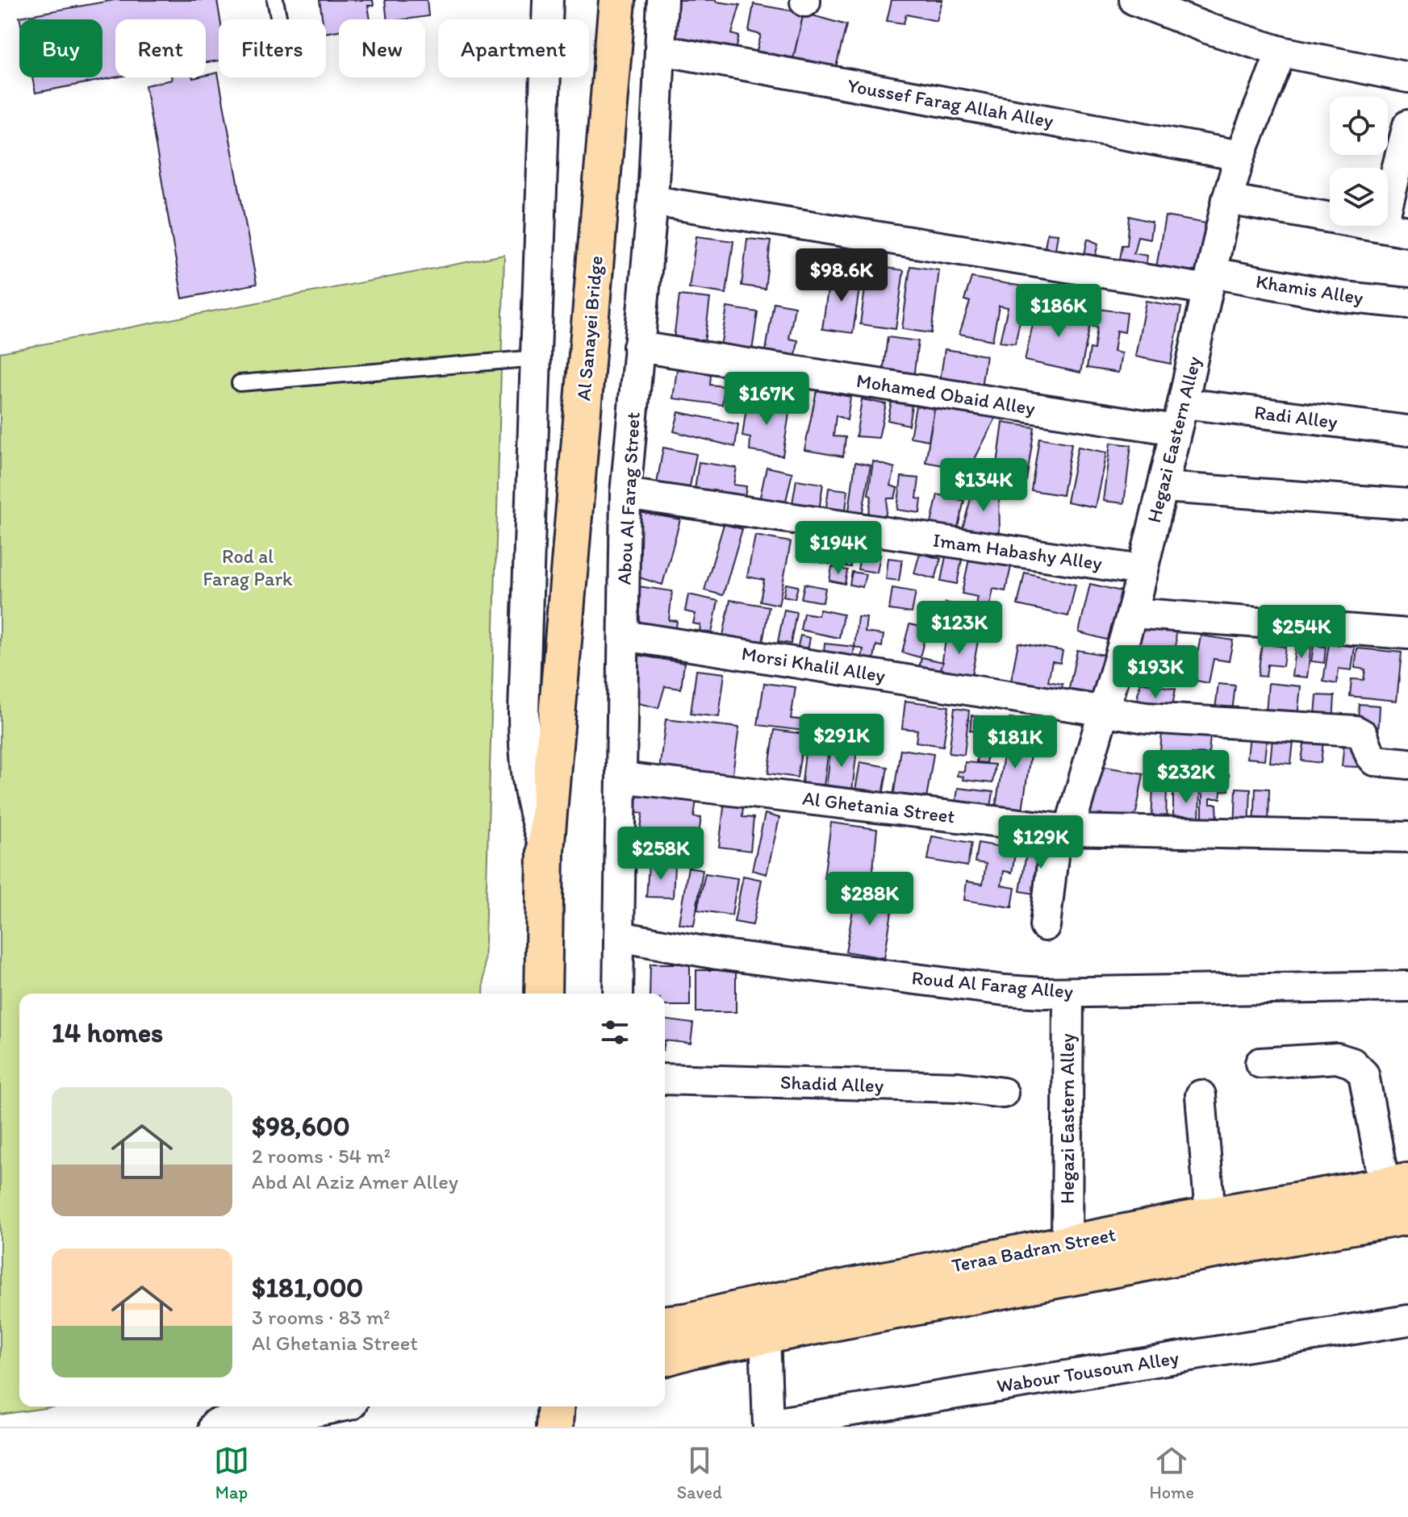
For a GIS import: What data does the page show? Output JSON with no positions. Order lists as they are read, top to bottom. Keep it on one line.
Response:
{"streets":{"main road":["Al Sanayei Bridge","Teraa Badran Street"],"street":["Youssef Farag Allah Alley","Khamis Alley","Mohamed Obaid Alley","Radi Alley","Hegazi Eastern Alley","Abou Al Farag Street","Imam Habashy Alley","Morsi Khalil Alley","Al Ghetania Street","Roud Al Farag Alley","Shadid Alley","Wabour Tousoun Alley"]},"crossings":[["Youssef Farag Allah Alley","Hegazi Eastern Alley"],["Youssef Farag Allah Alley","Abou Al Farag Street"],["Khamis Alley","Hegazi Eastern Alley"],["Khamis Alley","Abou Al Farag Street"],["Mohamed Obaid Alley","Radi Alley"],["Mohamed Obaid Alley","Hegazi Eastern Alley"],["Mohamed Obaid Alley","Abou Al Farag Street"],["Radi Alley","Hegazi Eastern Alley"],["Hegazi Eastern Alley","Imam Habashy Alley"],["Hegazi Eastern Alley","Morsi Khalil Alley"],["Hegazi Eastern Alley","Al Ghetania Street"],["Hegazi Eastern Alley","Roud Al Farag Alley"],["Hegazi Eastern Alley","Teraa Badran Street"],["Abou Al Farag Street","Imam Habashy Alley"],["Abou Al Farag Street","Morsi Khalil Alley"],["Abou Al Farag Street","Al Ghetania Street"],["Abou Al Farag Street","Roud Al Farag Alley"]],"parks":["Rod al Farag Park"],"page":{"chip":["Buy","Rent","Filters","New","Apartment"],"price":["$98.6K","$186K","$167K","$134K","$194K","$123K","$254K","$193K","$291K","$181K","$232K","$129K","$258K","$288K"],"heading":"14 homes","list":[{"name":"$98,600","note":"2 rooms · 54 m² · Abd Al Aziz Amer Alley"},{"name":"$181,000","note":"3 rooms · 83 m² · Al Ghetania Street"}],"tabs":["Map","Saved","Home"]}}
